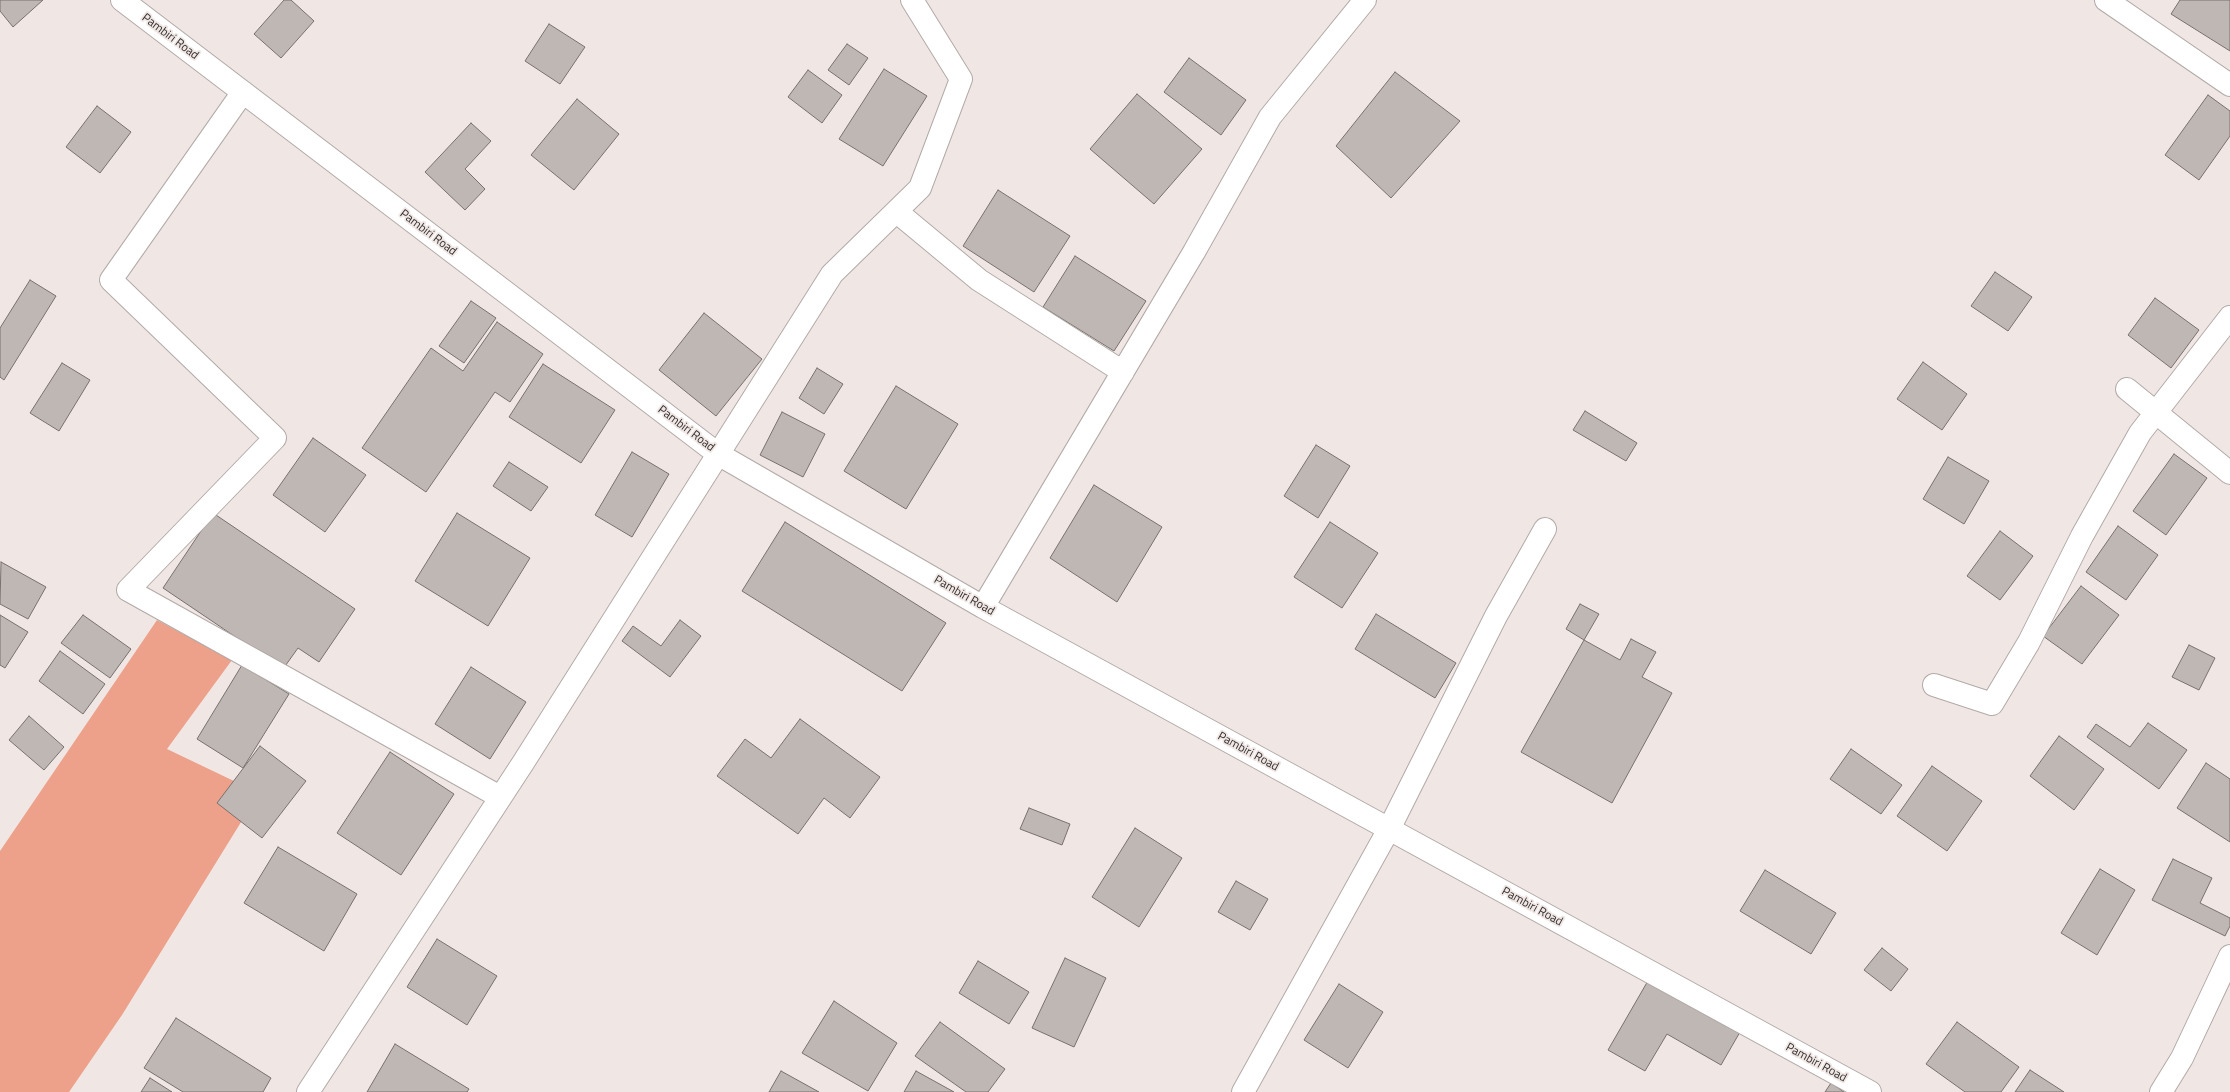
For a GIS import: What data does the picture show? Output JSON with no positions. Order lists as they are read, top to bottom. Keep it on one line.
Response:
{"streets":{"street":["Pambiri Road"]}}
